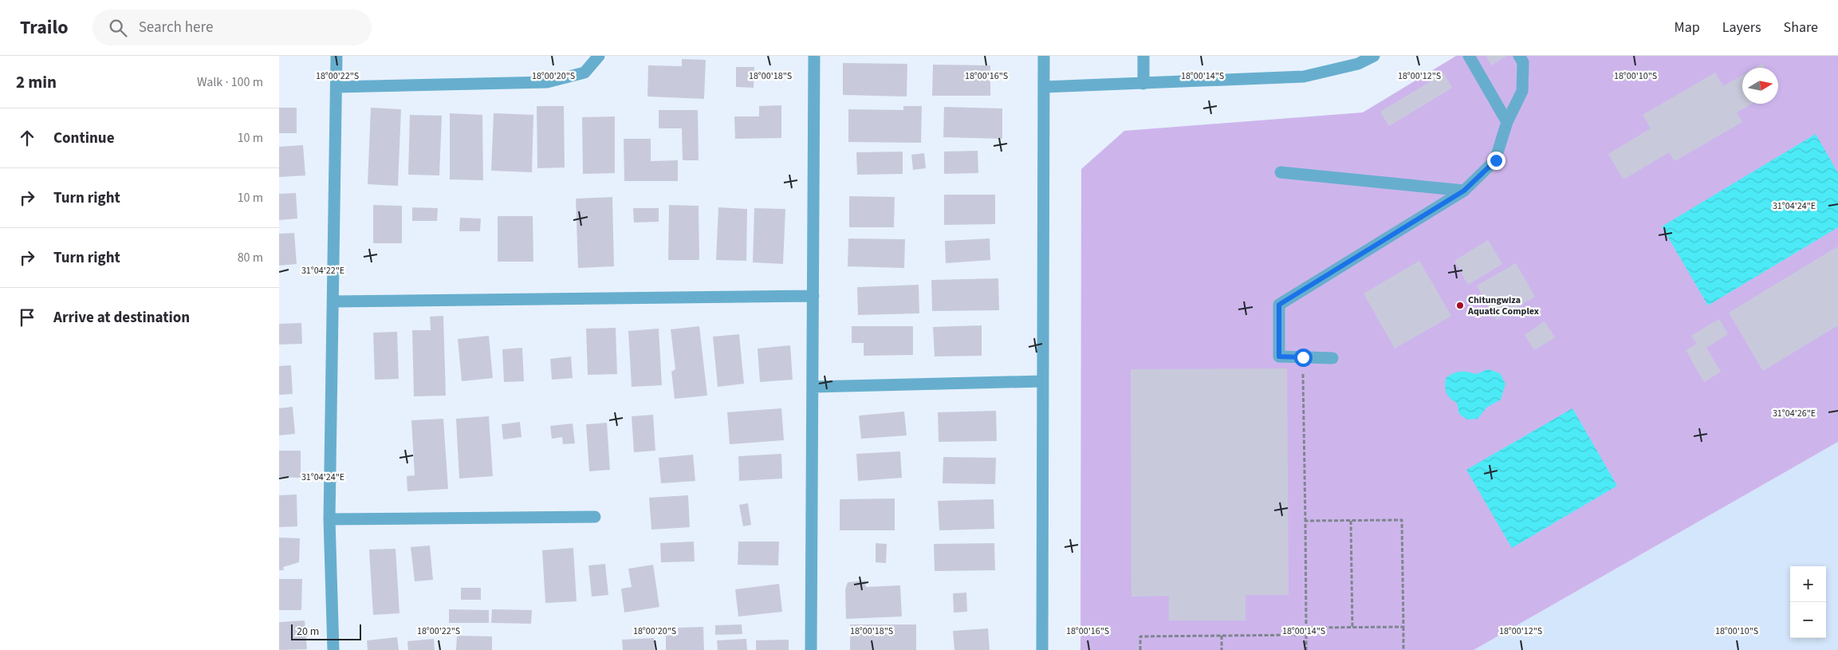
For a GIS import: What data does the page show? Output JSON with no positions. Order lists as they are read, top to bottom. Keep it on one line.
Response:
{"places":["Chitungwiza Aquatic Complex"],"scale_bar":"20 m","north":"right","page":{"header":"Trailo","search":"Search here","nav":["Map","Layers","Share"],"heading":["2 min","Walk · 100 m"],"list":[["Continue","10 m"],["Turn right","10 m"],["Turn right","80 m"],"Arrive at destination"],"map_buttons":["+","−"],"scale":"20 m"},"coordinates":["18°00'22\"S","18°00'20\"S","18°00'18\"S","18°00'16\"S","18°00'14\"S","18°00'12\"S","18°00'10\"S","31°04'24\"E","31°04'22\"E","31°04'26\"E"]}
